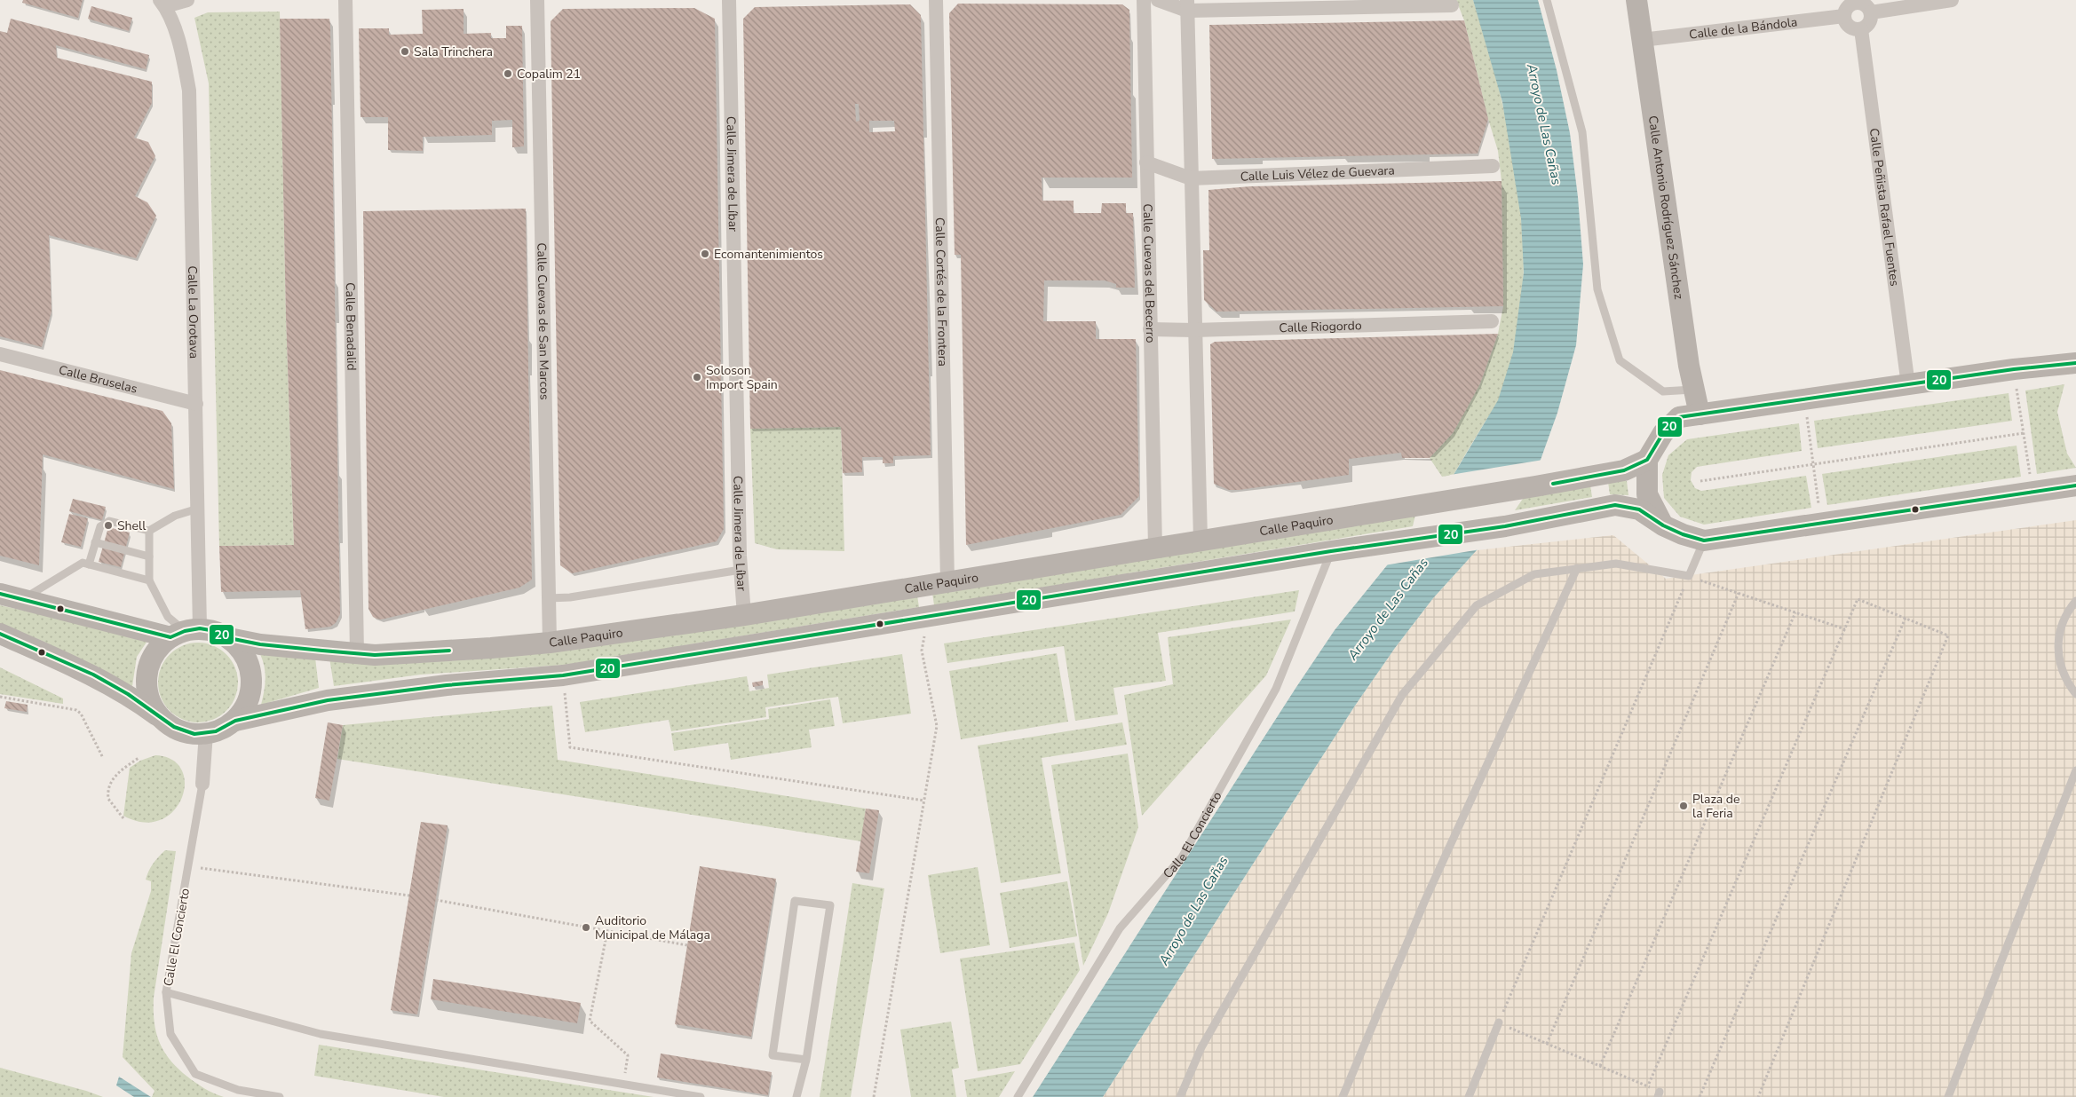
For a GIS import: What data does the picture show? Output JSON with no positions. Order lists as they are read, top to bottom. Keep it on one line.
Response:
{"streets":{"main road":["Calle Antonio Rodríguez Sánchez","Calle Paquiro"],"street":["Calle de la Bándola","Calle Luis Vélez de Guevara","Calle Jimera de Líbar","Calle Peñista Rafael Fuentes","Calle Cuevas del Becerro","Calle Cortés de la Frontera","Calle La Orotava","Calle Cuevas de San Marcos","Calle Benadalid","Calle Riogordo","Calle Bruselas","Calle El Concierto"]},"crossings":[["Calle de la Bándola","Calle Peñista Rafael Fuentes"],["Calle de la Bándola","Calle Antonio Rodríguez Sánchez"],["Calle Luis Vélez de Guevara","Calle Cuevas del Becerro"],["Calle Jimera de Líbar","Calle Paquiro"],["Calle Cuevas del Becerro","Calle Riogordo"],["Calle Cuevas del Becerro","Calle Paquiro"],["Calle Cortés de la Frontera","Calle Paquiro"],["Calle La Orotava","Calle Bruselas"],["Calle La Orotava","Calle Paquiro"],["Calle La Orotava","Calle El Concierto"],["Calle Cuevas de San Marcos","Calle Paquiro"],["Calle Benadalid","Calle Paquiro"],["Calle Paquiro","Calle El Concierto"]],"water":["Arroyo de Las Cañas"],"places":["Sala Trinchera","Copalim 21","Ecomantenimientos","Soloson Import Spain","Shell","Plaza de la Feria","Auditorio Municipal de Málaga"],"lines":["transit line 20"]}
